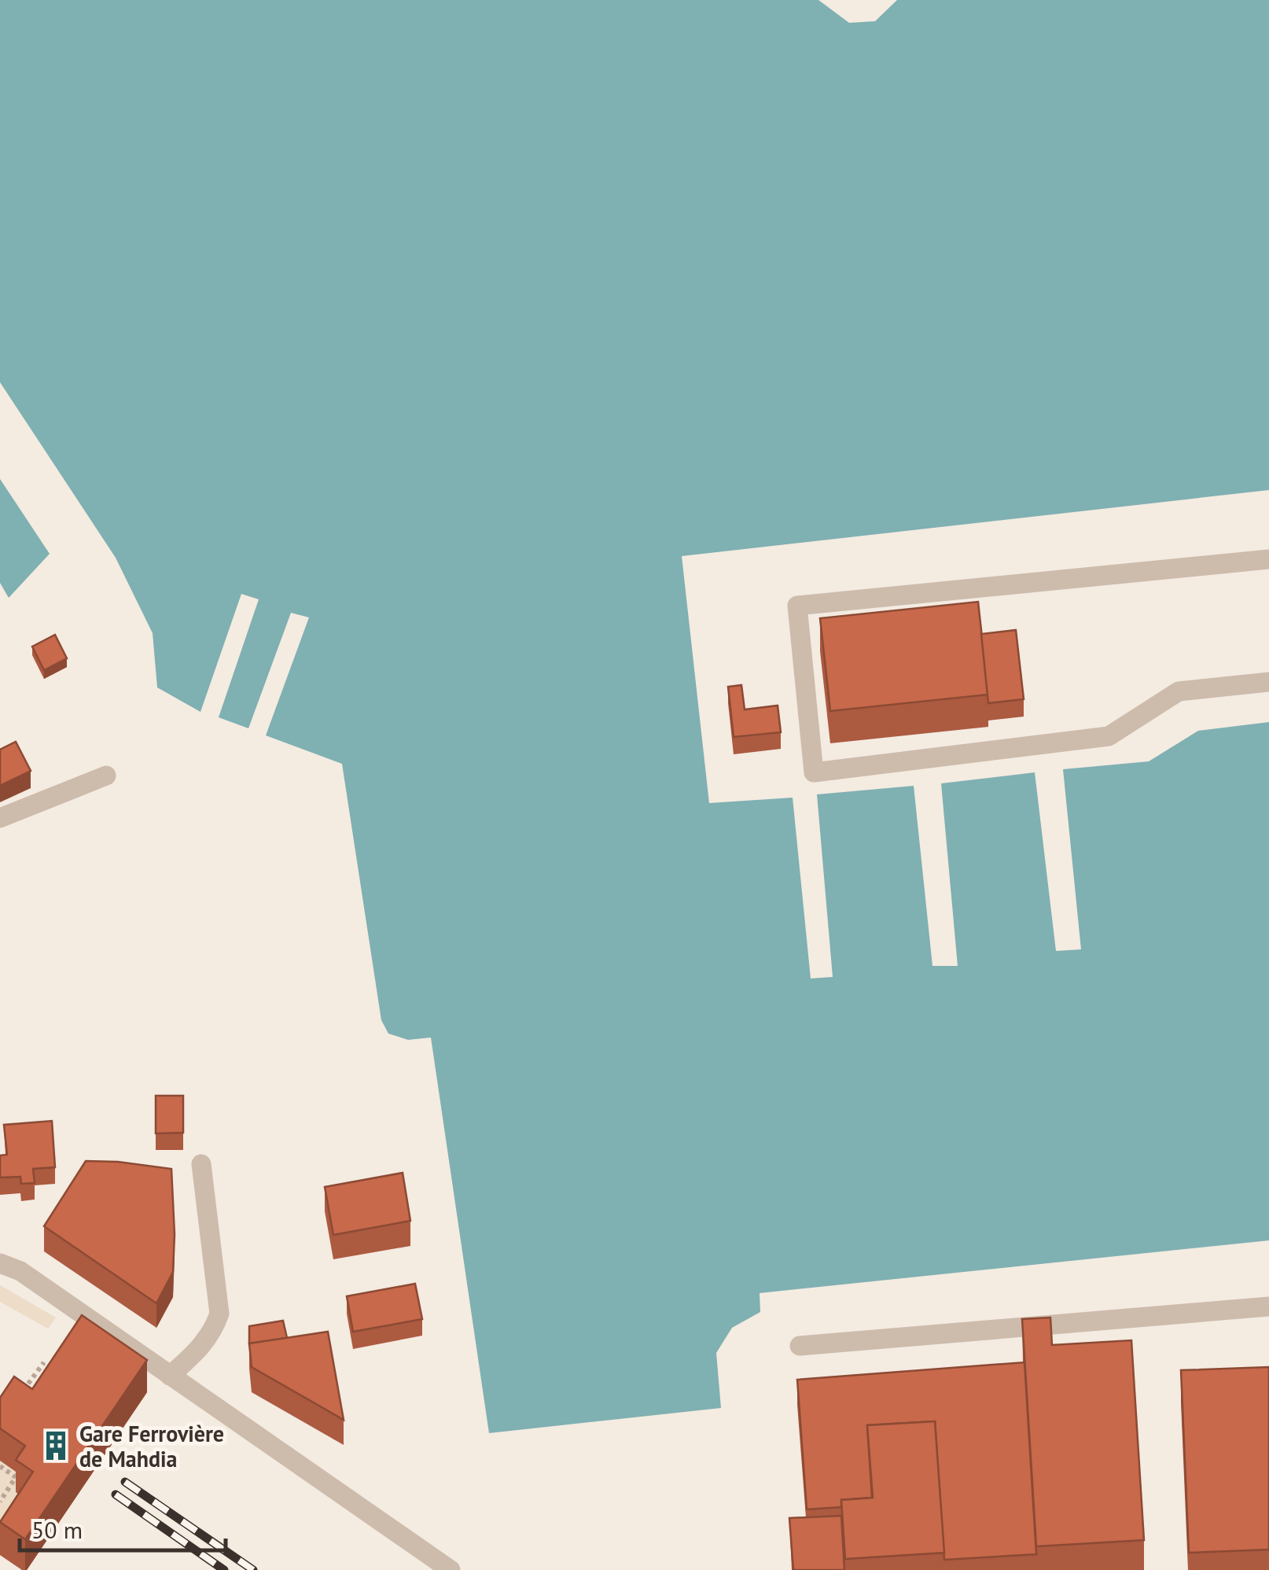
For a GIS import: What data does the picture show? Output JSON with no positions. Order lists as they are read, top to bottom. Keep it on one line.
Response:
{"places":{"building":["Gare Ferrovière de Mahdia"]},"scale_bar":"50 m"}
